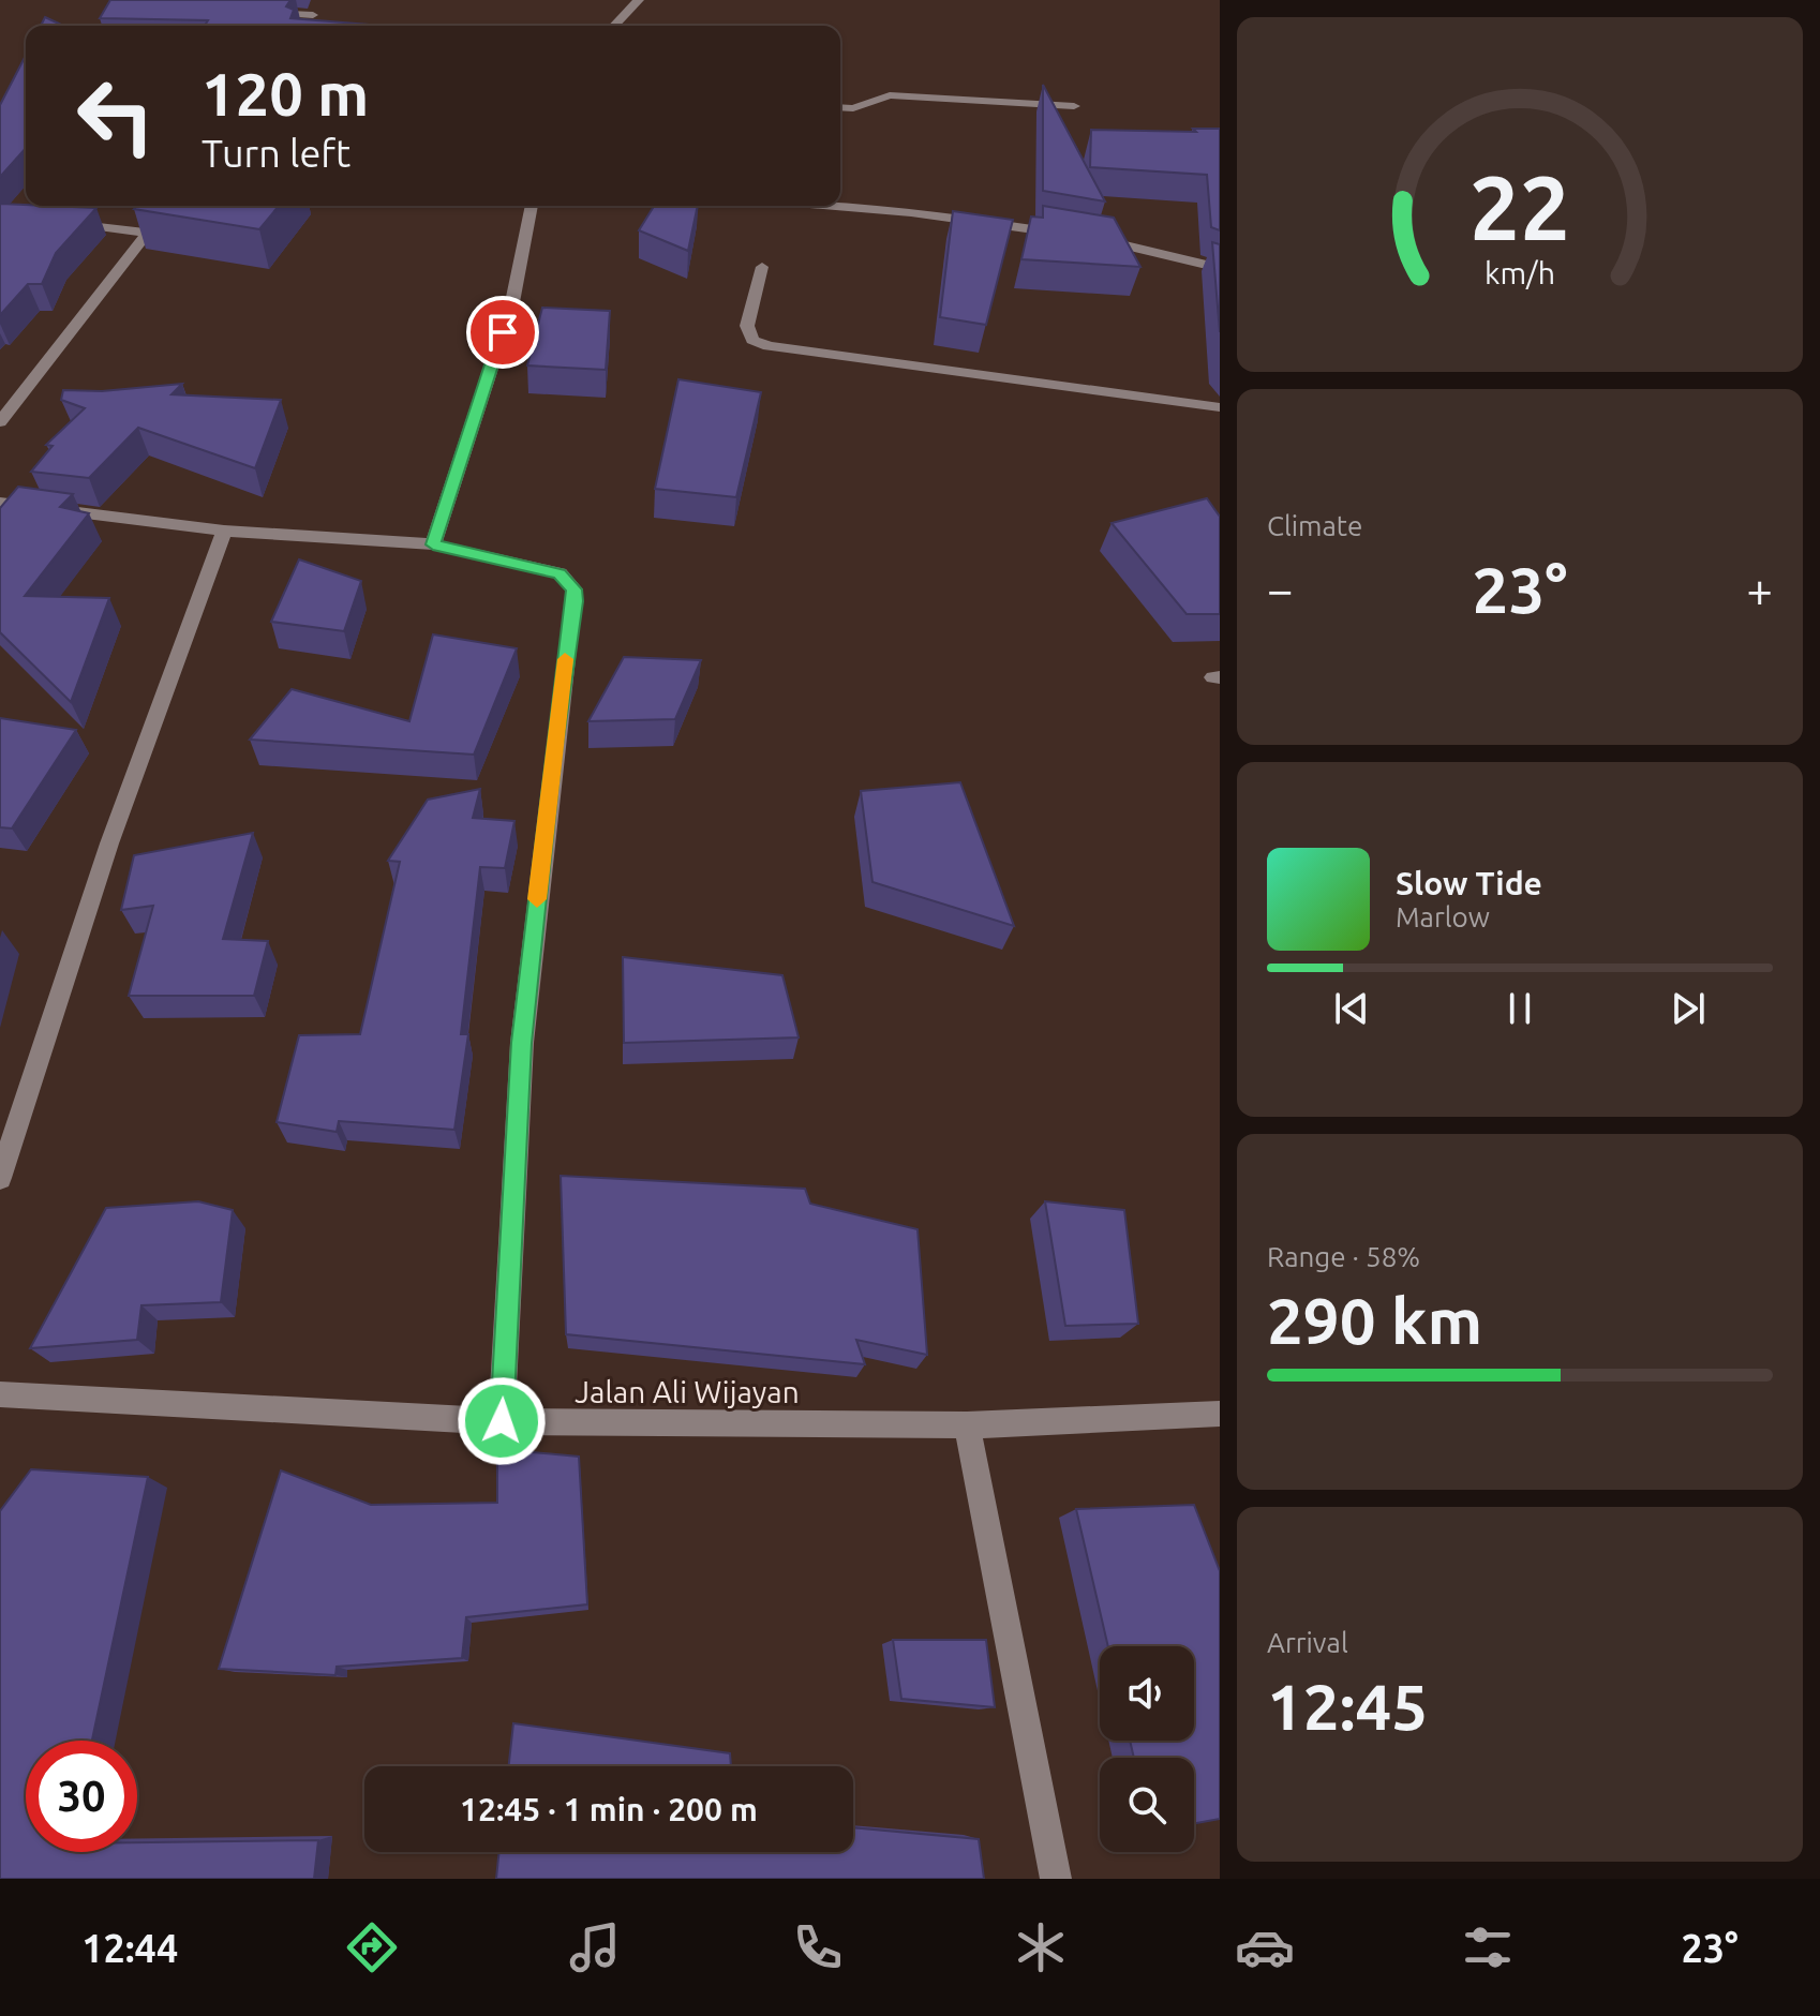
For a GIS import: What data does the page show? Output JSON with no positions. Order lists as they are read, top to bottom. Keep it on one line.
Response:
{"streets":{"street":["Jalan Ali Wijayan"]},"page":{"turn":["120 m","Turn left"],"tile":["Climate",["Range · 58%","290 km"],["Arrival","12:45"]],"heat":["−","23°","+"],"song":["Slow Tide","Marlow"],"limit":"30","trip":"12:45 · 1 min · 200 m","tabs":["12:44","23°"],"gauge":["22","km/h"]}}
